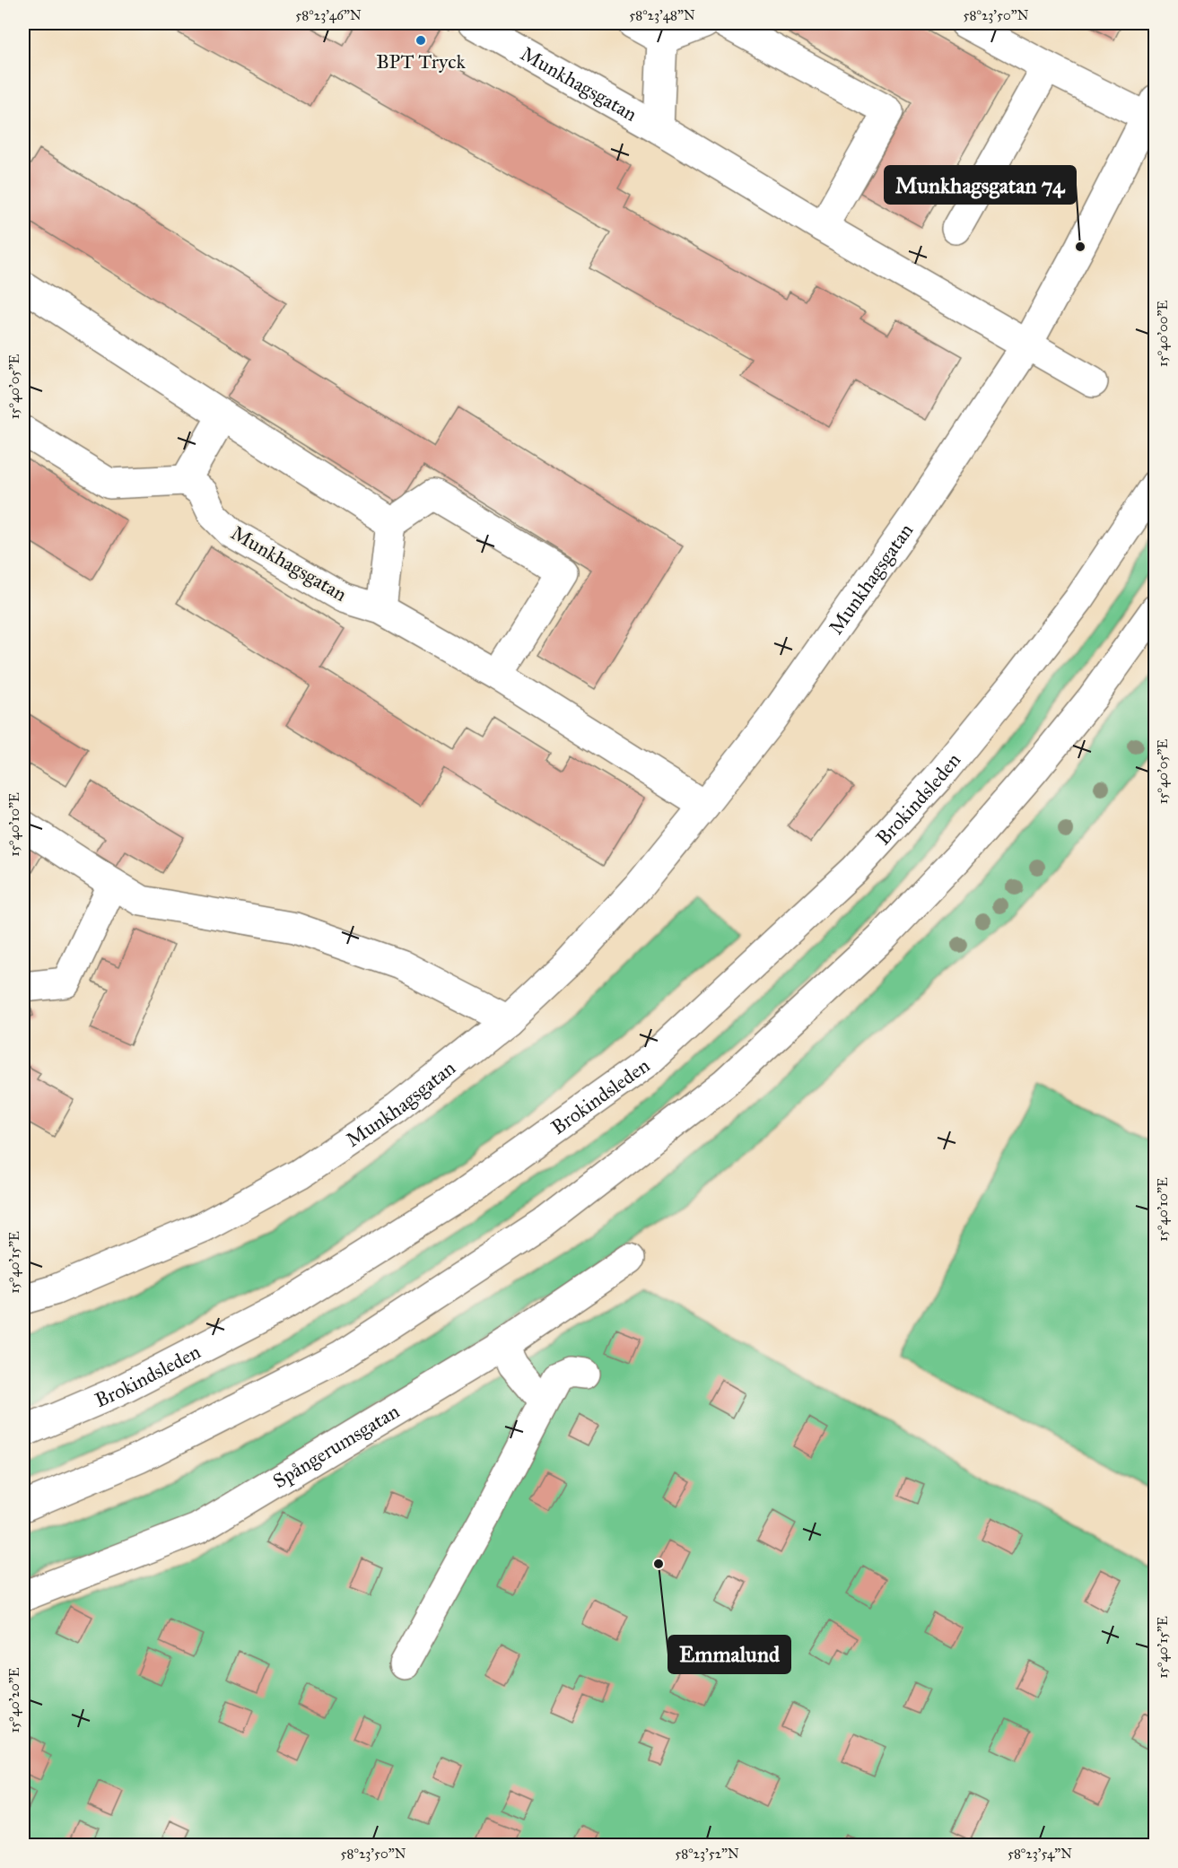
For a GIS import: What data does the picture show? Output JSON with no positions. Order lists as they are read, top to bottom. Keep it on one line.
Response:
{"streets":{"main road":["Munkhagsgatan","Brokindsleden","Spångerumsgatan"]},"places":["BPT Tryck","Munkhagsgatan 74","Emmalund"],"coordinates":["58°23'46\"N","58°23'48\"N","58°23'50\"N","15°40'00\"E","15°40'05\"E","15°40'10\"E","15°40'15\"E","15°40'20\"E","58°23'52\"N","58°23'54\"N"]}
